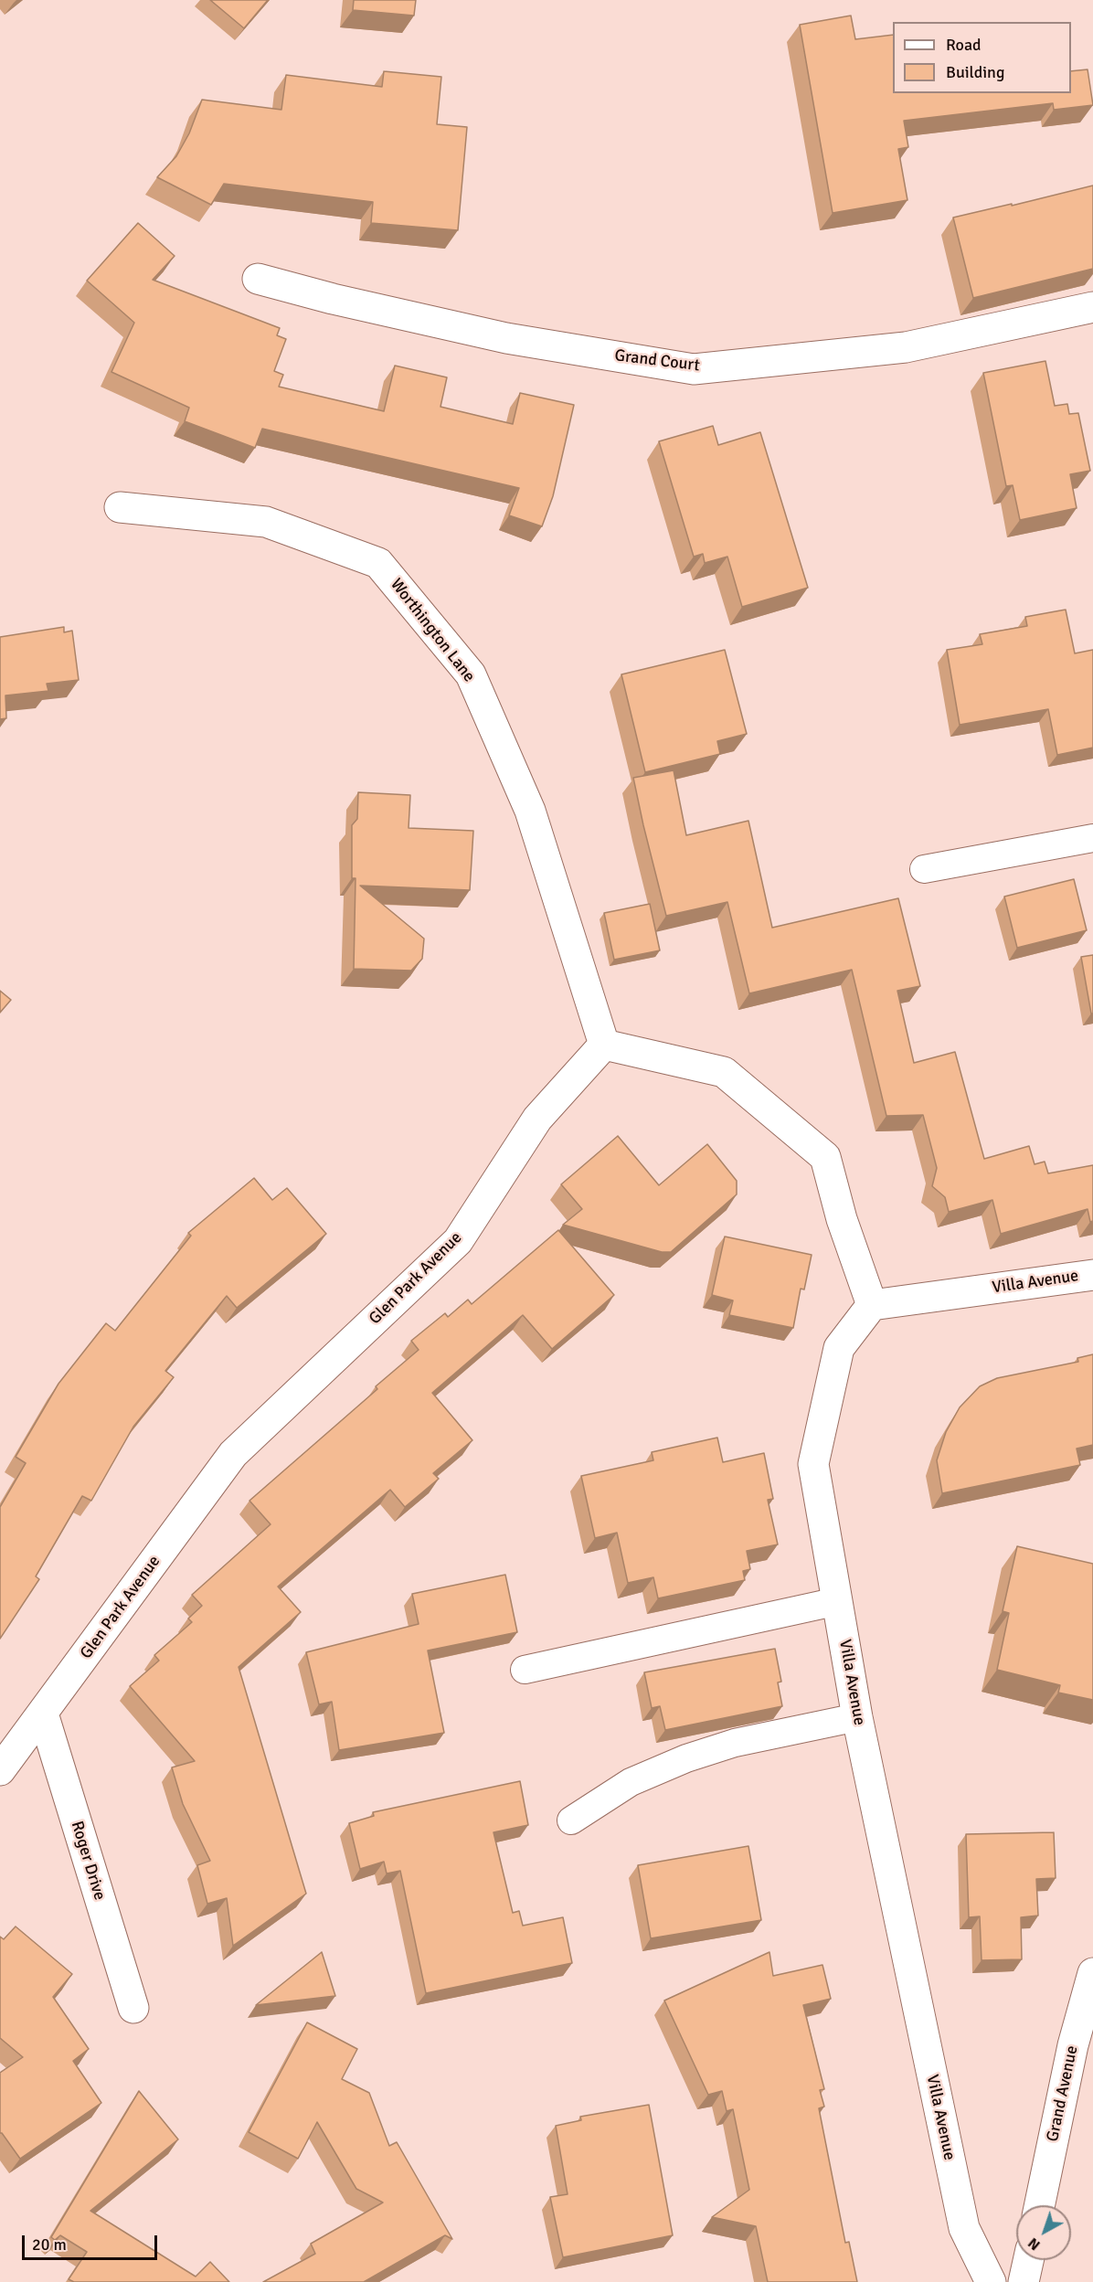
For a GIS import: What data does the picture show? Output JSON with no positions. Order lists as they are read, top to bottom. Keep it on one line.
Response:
{"streets":{"street":["Grand Court","Worthington Lane","Glen Park Avenue","Villa Avenue","Roger Drive","Grand Avenue"]},"crossings":[["Worthington Lane","Glen Park Avenue"],["Glen Park Avenue","Roger Drive"]],"legend":["Road","Building"],"scale_bar":"20 m","north":"bottom left"}
